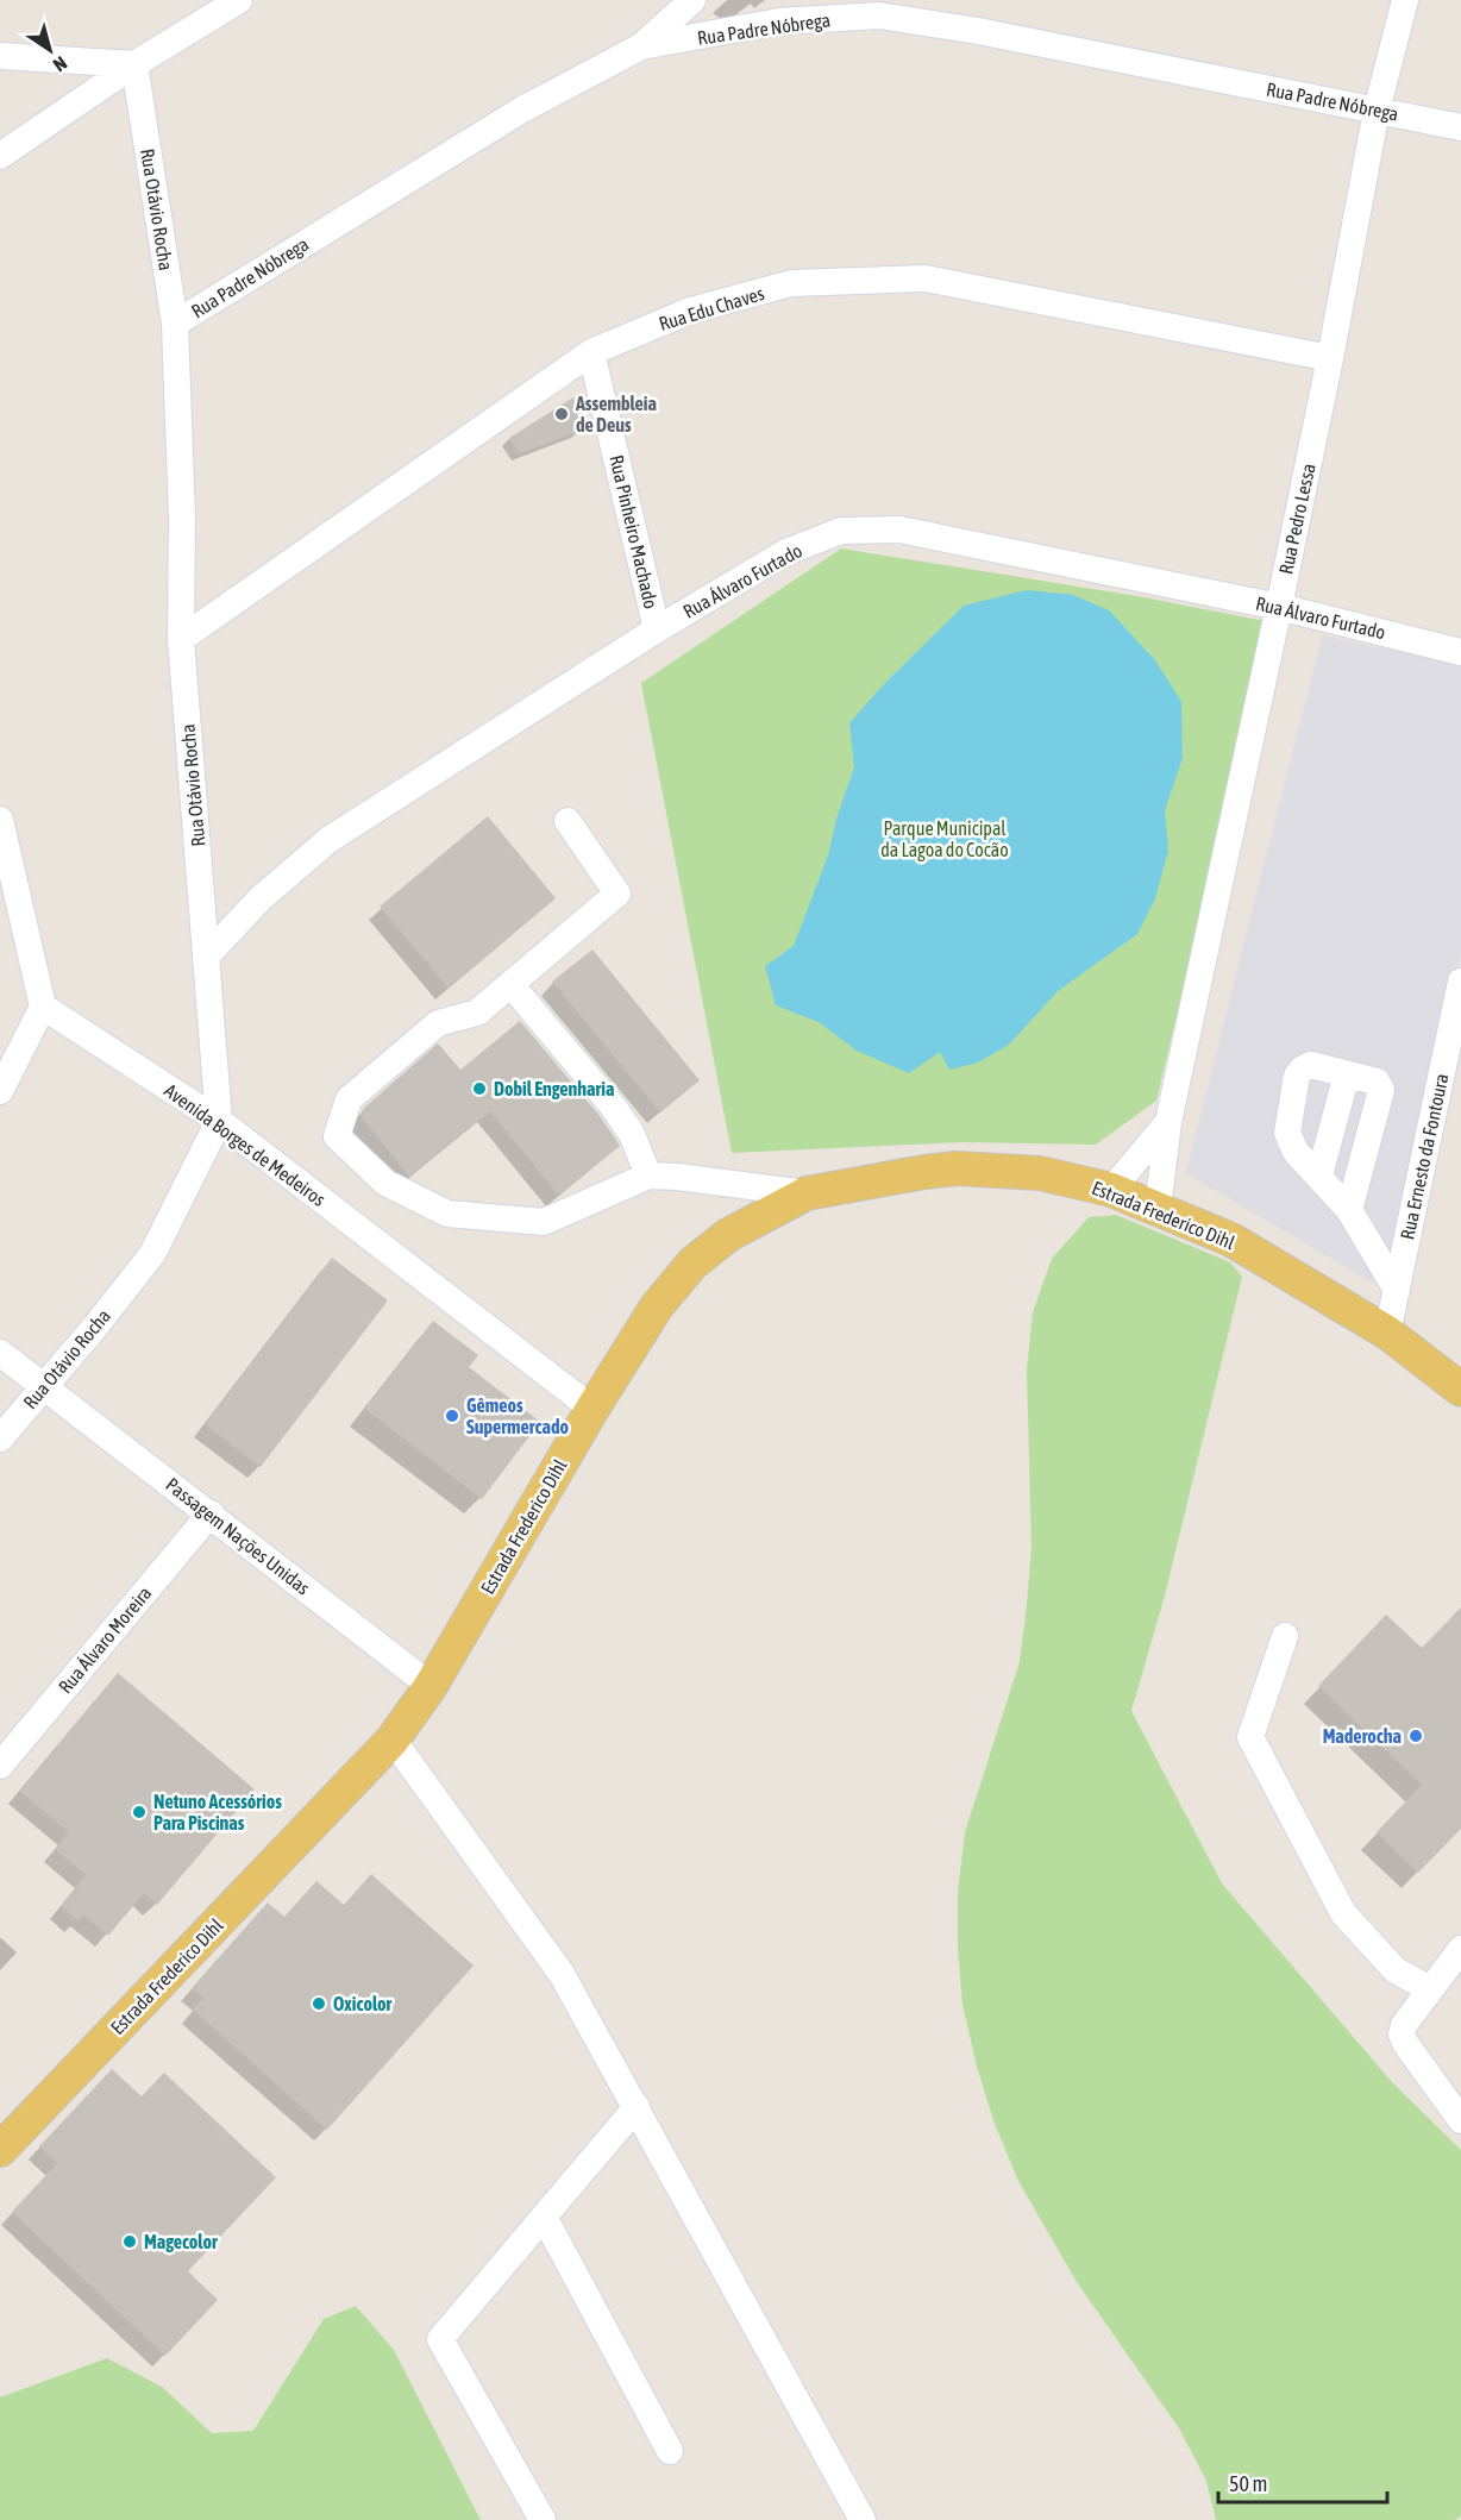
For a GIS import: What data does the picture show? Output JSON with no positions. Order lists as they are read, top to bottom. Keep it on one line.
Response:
{"streets":{"main road":["Estrada Frederico Dihl"],"street":["Rua Padre Nóbrega","Rua Otávio Rocha","Rua Edu Chaves","Rua Pedro Lessa","Rua Pinheiro Machado","Rua Álvaro Furtado","Avenida Borges de Medeiros","Rua Ernesto da Fontoura","Passagem Nações Unidas","Rua Álvaro Moreira"]},"crossings":[["Rua Padre Nóbrega","Rua Otávio Rocha"],["Rua Padre Nóbrega","Rua Pedro Lessa"],["Rua Otávio Rocha","Rua Edu Chaves"],["Rua Otávio Rocha","Rua Álvaro Furtado"],["Rua Otávio Rocha","Avenida Borges de Medeiros"],["Rua Otávio Rocha","Passagem Nações Unidas"],["Rua Edu Chaves","Rua Pedro Lessa"],["Rua Edu Chaves","Rua Pinheiro Machado"],["Rua Pedro Lessa","Rua Álvaro Furtado"],["Rua Pedro Lessa","Estrada Frederico Dihl"],["Rua Pinheiro Machado","Rua Álvaro Furtado"],["Avenida Borges de Medeiros","Estrada Frederico Dihl"],["Rua Ernesto da Fontoura","Estrada Frederico Dihl"],["Estrada Frederico Dihl","Passagem Nações Unidas"],["Passagem Nações Unidas","Rua Álvaro Moreira"]],"parks":["Parque Municipal da Lagoa do Cocão"],"places":["Assembleia de Deus","Dobil Engenharia","Gêmeos Supermercado","Maderocha","Netuno Acessórios Para Piscinas","Oxicolor","Magecolor"],"scale_bar":"50 m","north":"bottom right"}
